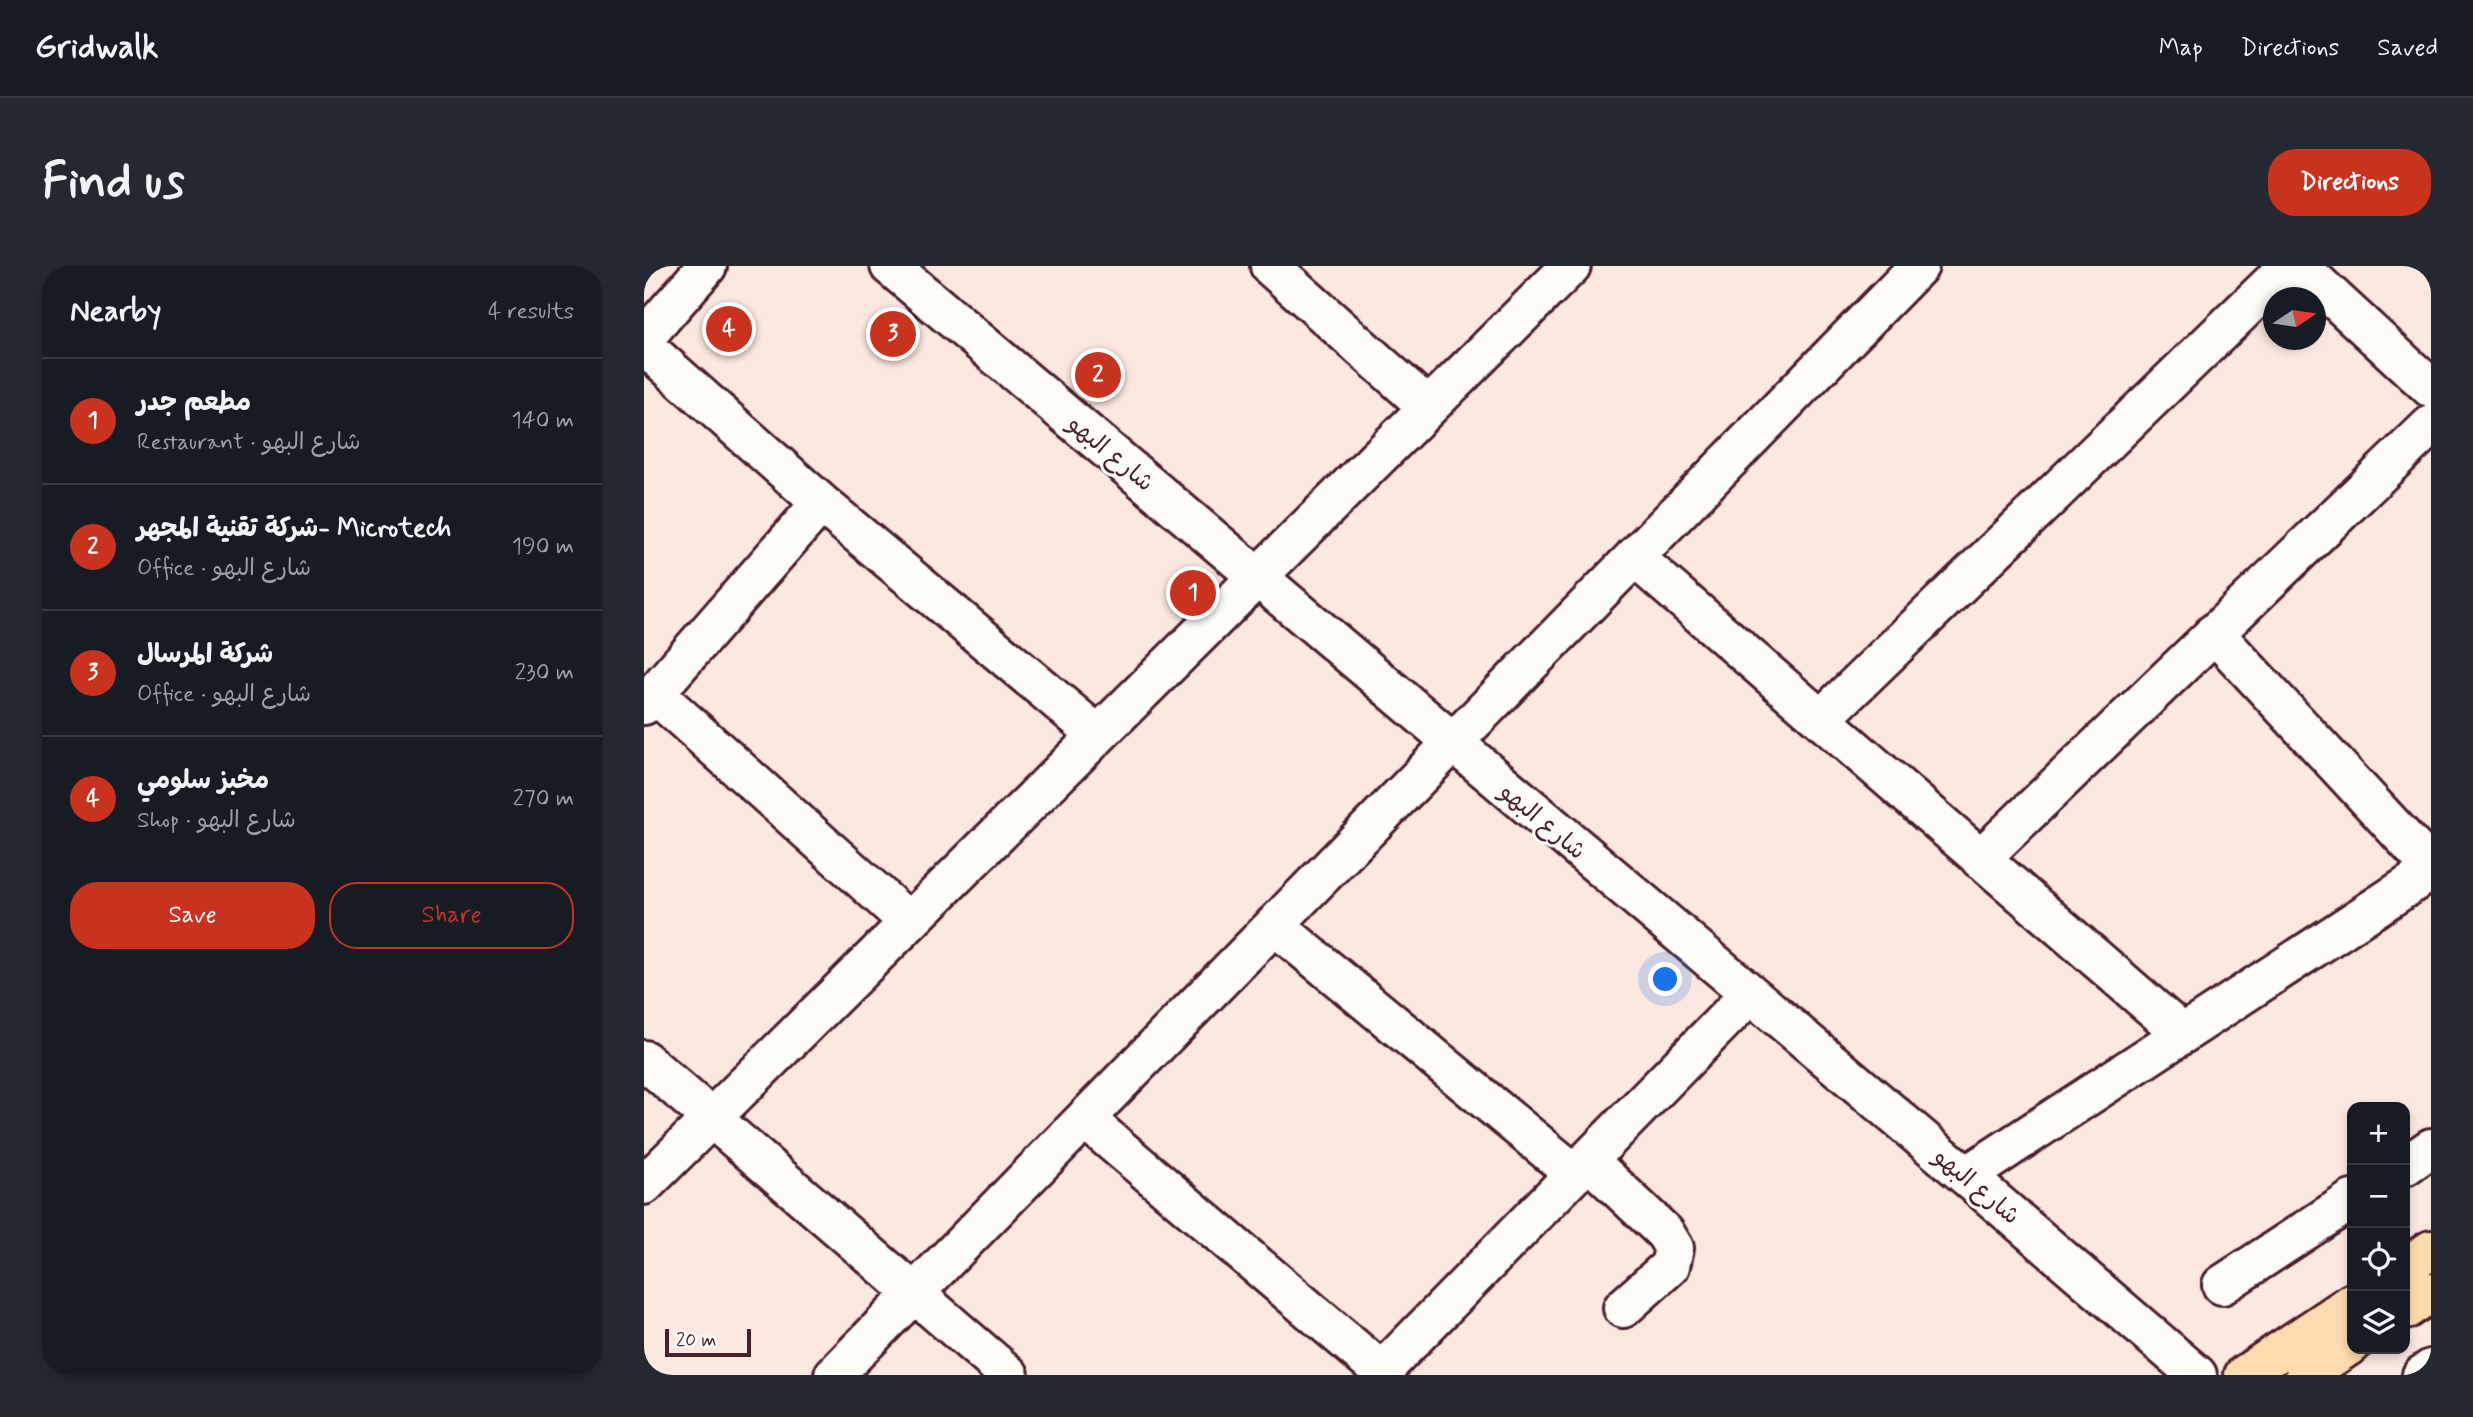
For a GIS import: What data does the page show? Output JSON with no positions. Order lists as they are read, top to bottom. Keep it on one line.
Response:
{"streets":{"street":["شارع البهو"]},"scale_bar":"20 m","north":"right","page":{"header":"Gridwalk","nav":["Map","Directions","Saved"],"buttons":["Directions",["Save","Share"]],"title":"Find us","heading":["Nearby","4 results"],"pins":["4","3","2","1"],"list":[{"mark":"1","name":"مطعم جدر","note":"Restaurant · شارع البهو","value":"140 m"},{"mark":"2","name":"شركة تقنية المجهر- Microtech","note":"Office · شارع البهو","value":"190 m"},{"mark":"3","name":"شركة المرسال","note":"Office · شارع البهو","value":"230 m"},{"mark":"4","name":"مخبز سلومي","note":"Shop · شارع البهو","value":"270 m"}],"map_buttons":["+","−"],"scale":"20 m"}}
